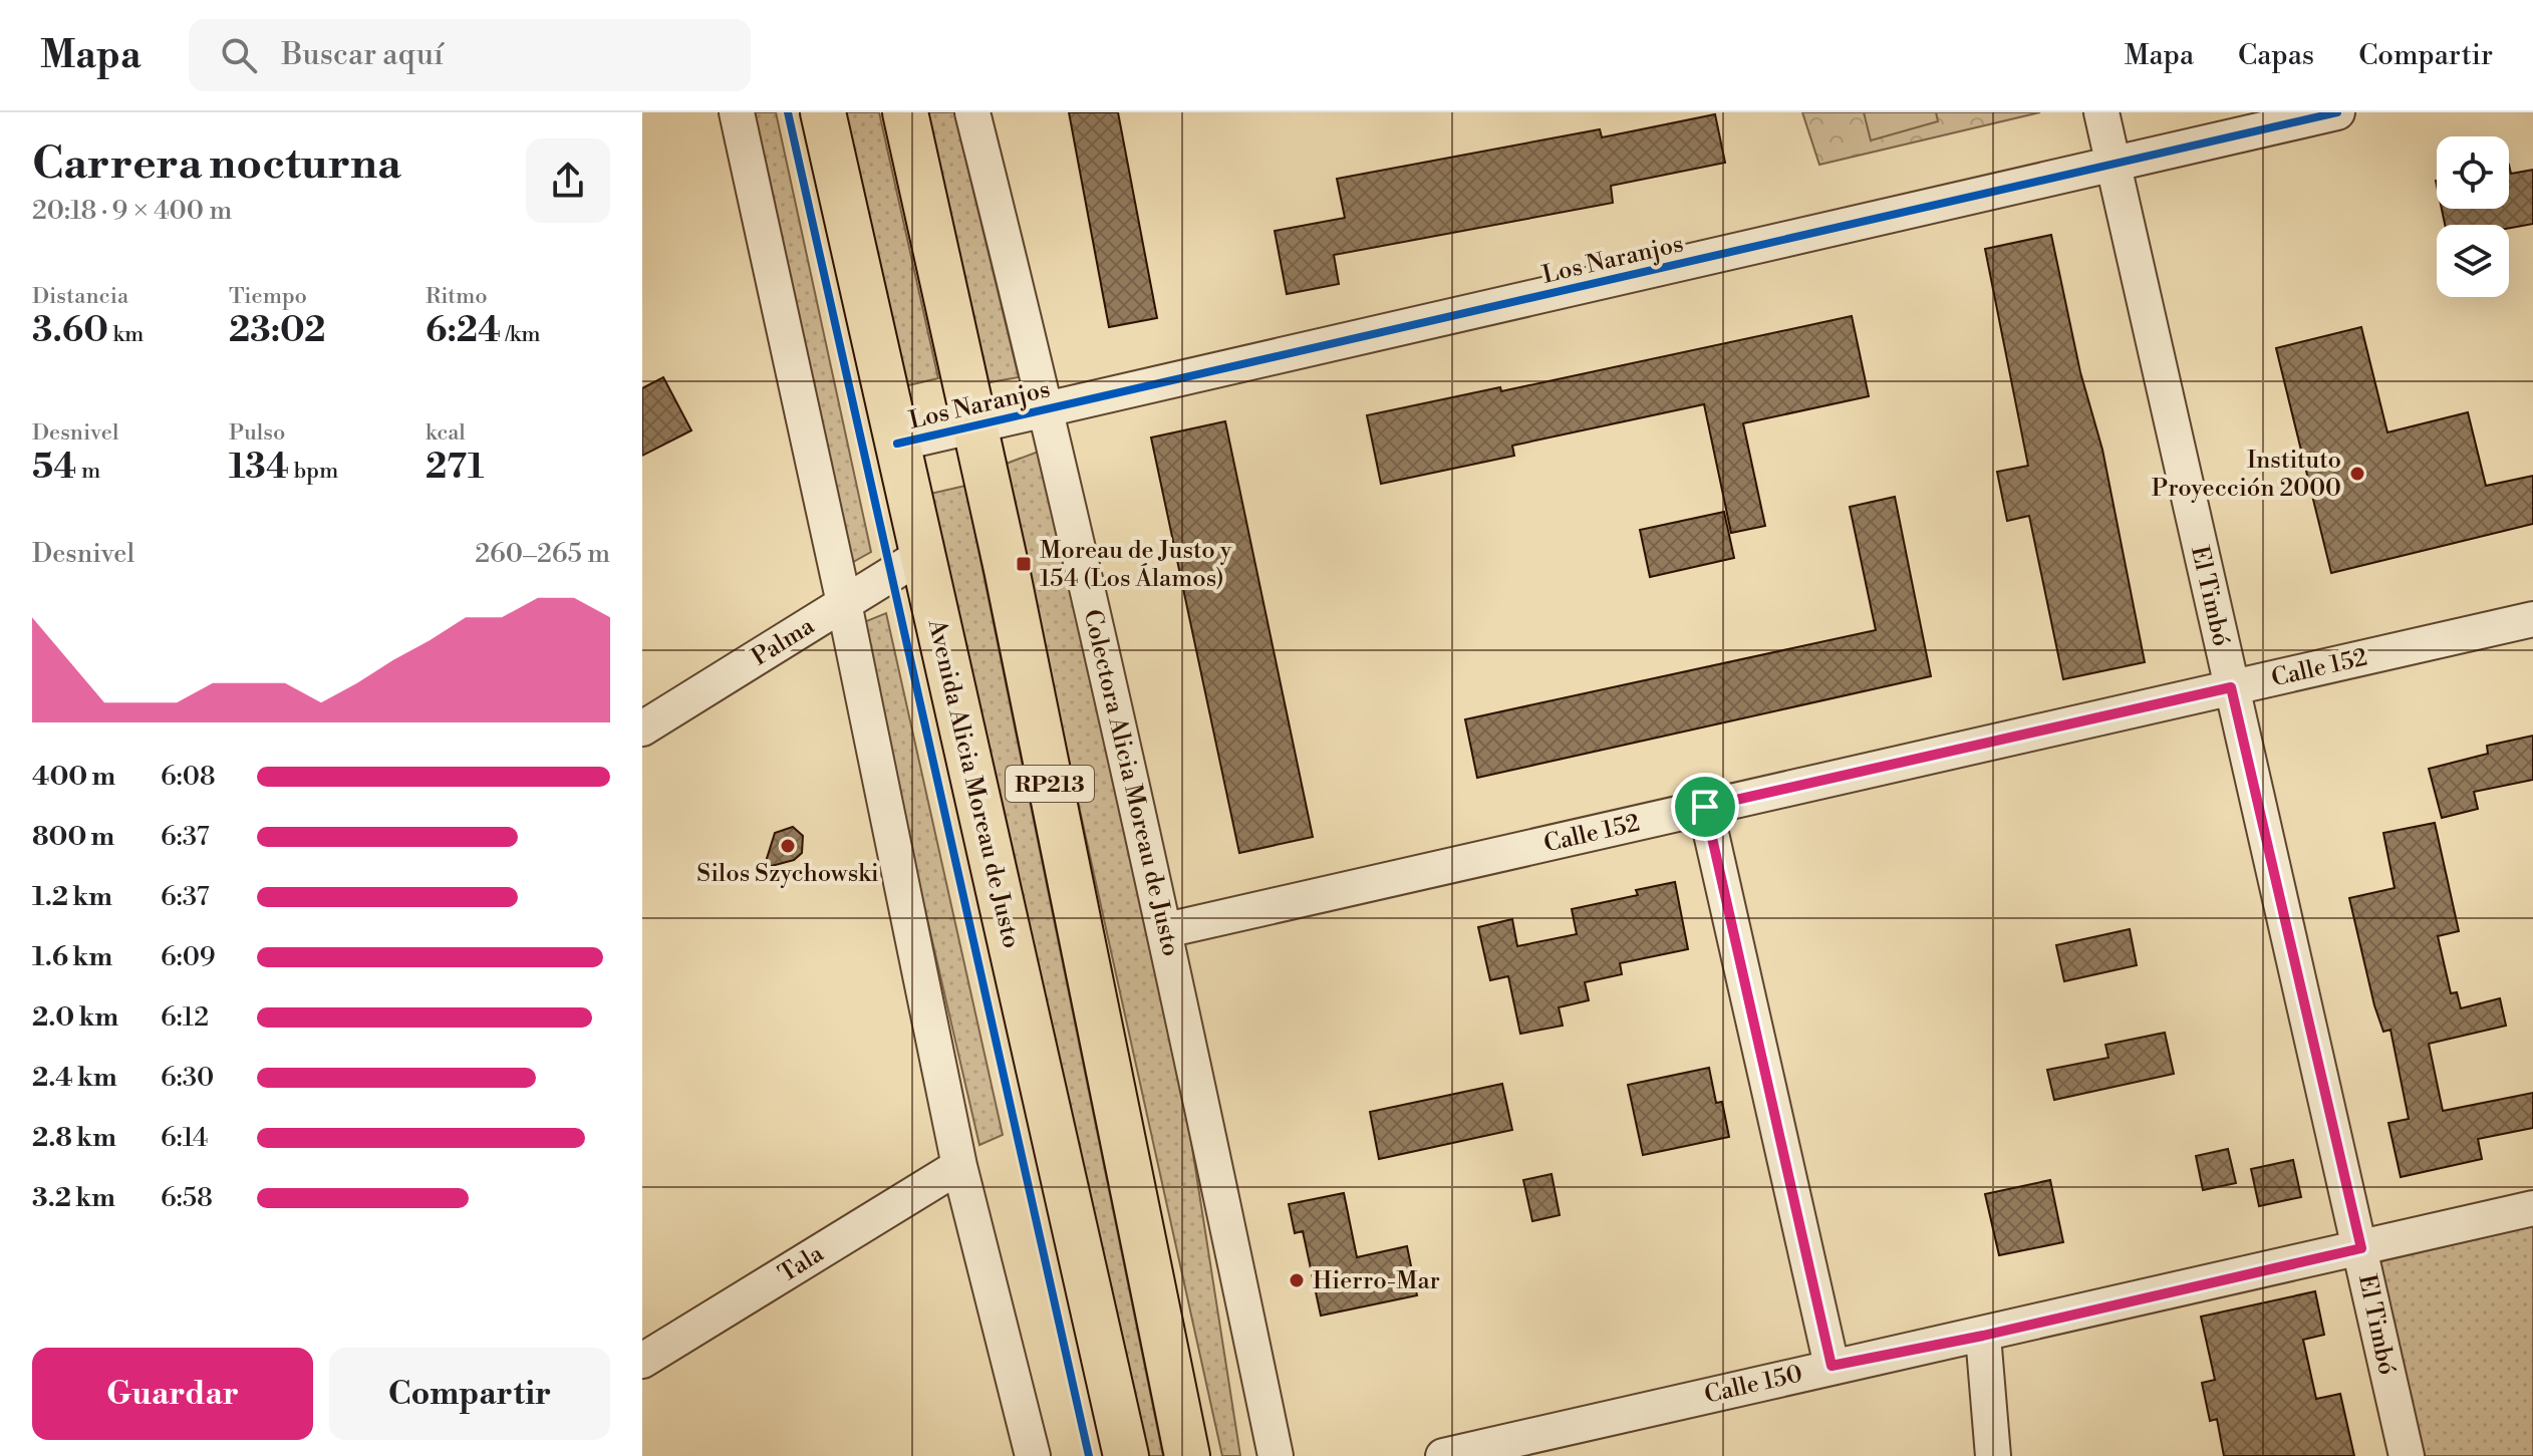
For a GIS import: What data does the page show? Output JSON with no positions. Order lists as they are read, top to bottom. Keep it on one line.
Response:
{"streets":{"main road":["Avenida Alicia Moreau de Justo","RP213"],"street":["Los Naranjos","El Timbó","Palma","Calle 152","Colectora Alicia Moreau de Justo","Tala","Calle 150"]},"crossings":[["Los Naranjos","El Timbó"],["Los Naranjos","Colectora Alicia Moreau de Justo"],["Los Naranjos","Avenida Alicia Moreau de Justo"],["Los Naranjos","RP213"],["El Timbó","Calle 152"],["El Timbó","Calle 150"],["Palma","Avenida Alicia Moreau de Justo"],["Calle 152","Colectora Alicia Moreau de Justo"]],"places":{"other":["Instituto Proyección 2000","Silos Szychowski","Hierro-Mar"],"transit":["Moreau de Justo y 154 (Los Álamos)"]},"page":{"header":"Mapa","search":"Buscar aquí","nav":["Mapa","Capas","Compartir"],"heading":["Carrera nocturna","20:18 · 9 × 400 m"],"stats":[["Distancia","3.60 km"],["Tiempo","23:02"],["Ritmo","6:24 /km"],["Desnivel","54 m"],["Pulso","134 bpm"],["kcal","271"]],"chart":["Desnivel","260–265 m"],"list":[{"name":"400 m","note":"6:08"},{"name":"800 m","note":"6:37"},{"name":"1.2 km","note":"6:37"},{"name":"1.6 km","note":"6:09"},{"name":"2.0 km","note":"6:12"},{"name":"2.4 km","note":"6:30"},{"name":"2.8 km","note":"6:14"},{"name":"3.2 km","note":"6:58"}],"buttons":["Guardar","Compartir"]}}
